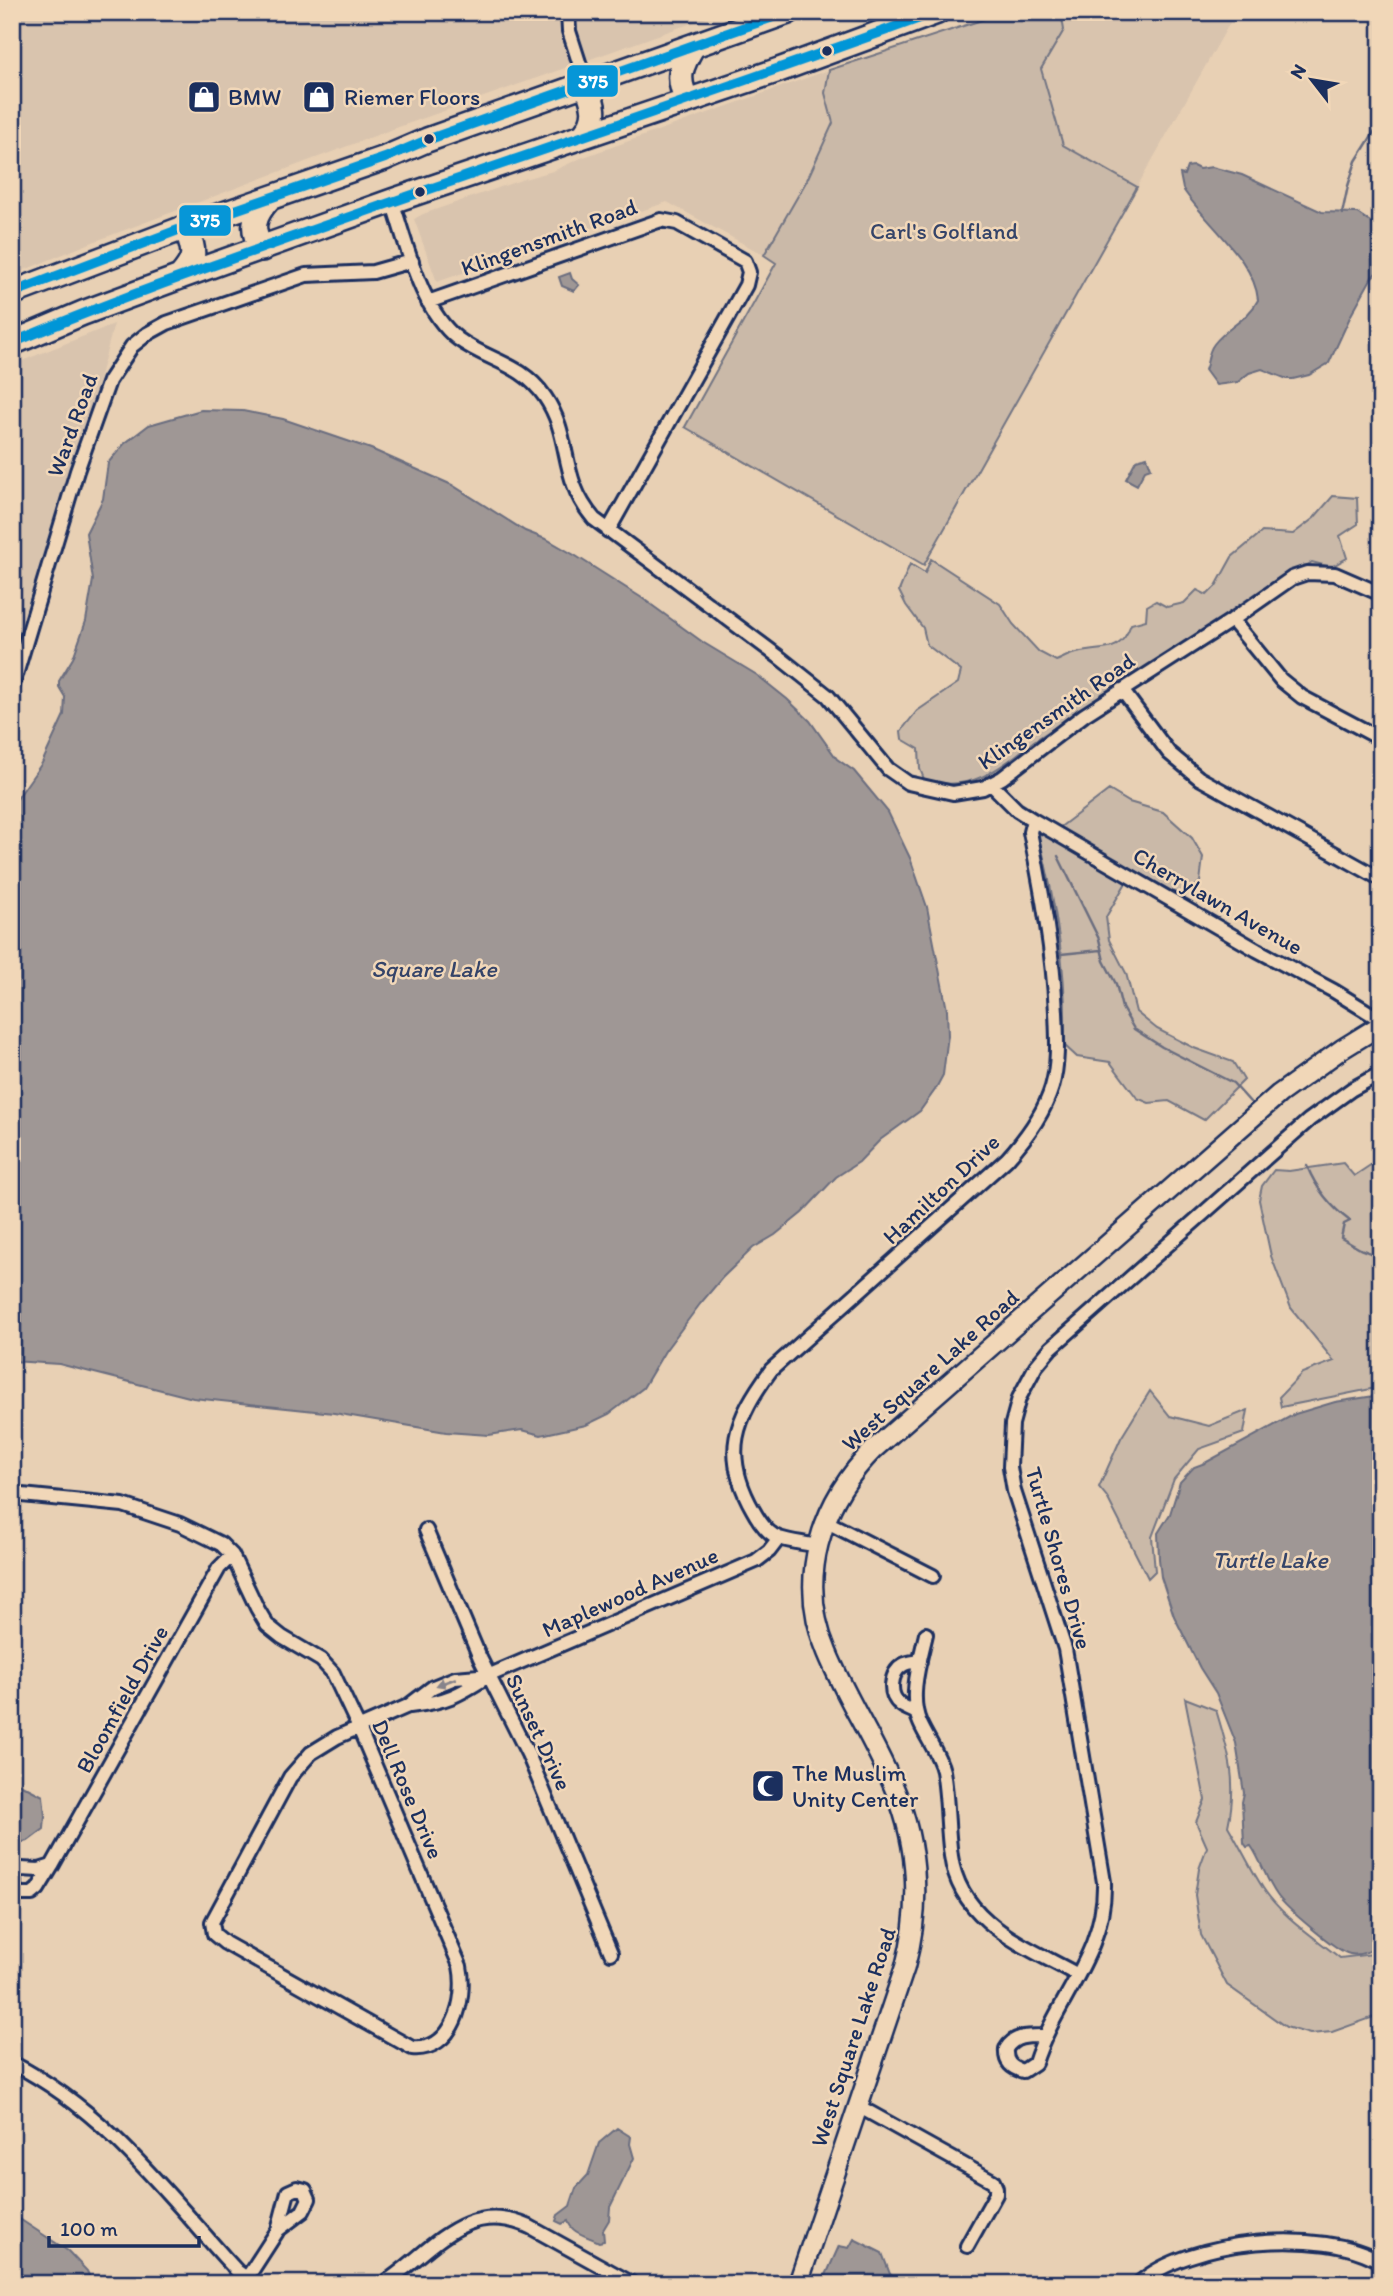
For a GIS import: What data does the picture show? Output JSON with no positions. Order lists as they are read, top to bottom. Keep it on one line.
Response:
{"streets":{"street":["Klingensmith Road","Ward Road","Cherrylawn Avenue","Hamilton Drive","West Square Lake Road","Turtle Shores Drive","Maplewood Avenue","Bloomfield Drive","Sunset Drive","Dell Rose Drive"]},"crossings":[["Klingensmith Road","Ward Road"],["Cherrylawn Avenue","Hamilton Drive"],["Cherrylawn Avenue","West Square Lake Road"],["Hamilton Drive","Maplewood Avenue"],["Maplewood Avenue","Sunset Drive"],["Maplewood Avenue","Dell Rose Drive"],["Bloomfield Drive","Dell Rose Drive"]],"water":["Square Lake","Turtle Lake"],"parks":["Carl's Golfland"],"places":{"shop":["BMW","Riemer Floors"],"mosque":["The Muslim Unity Center"]},"lines":["transit line 375"],"scale_bar":"100 m","north":"top left"}
